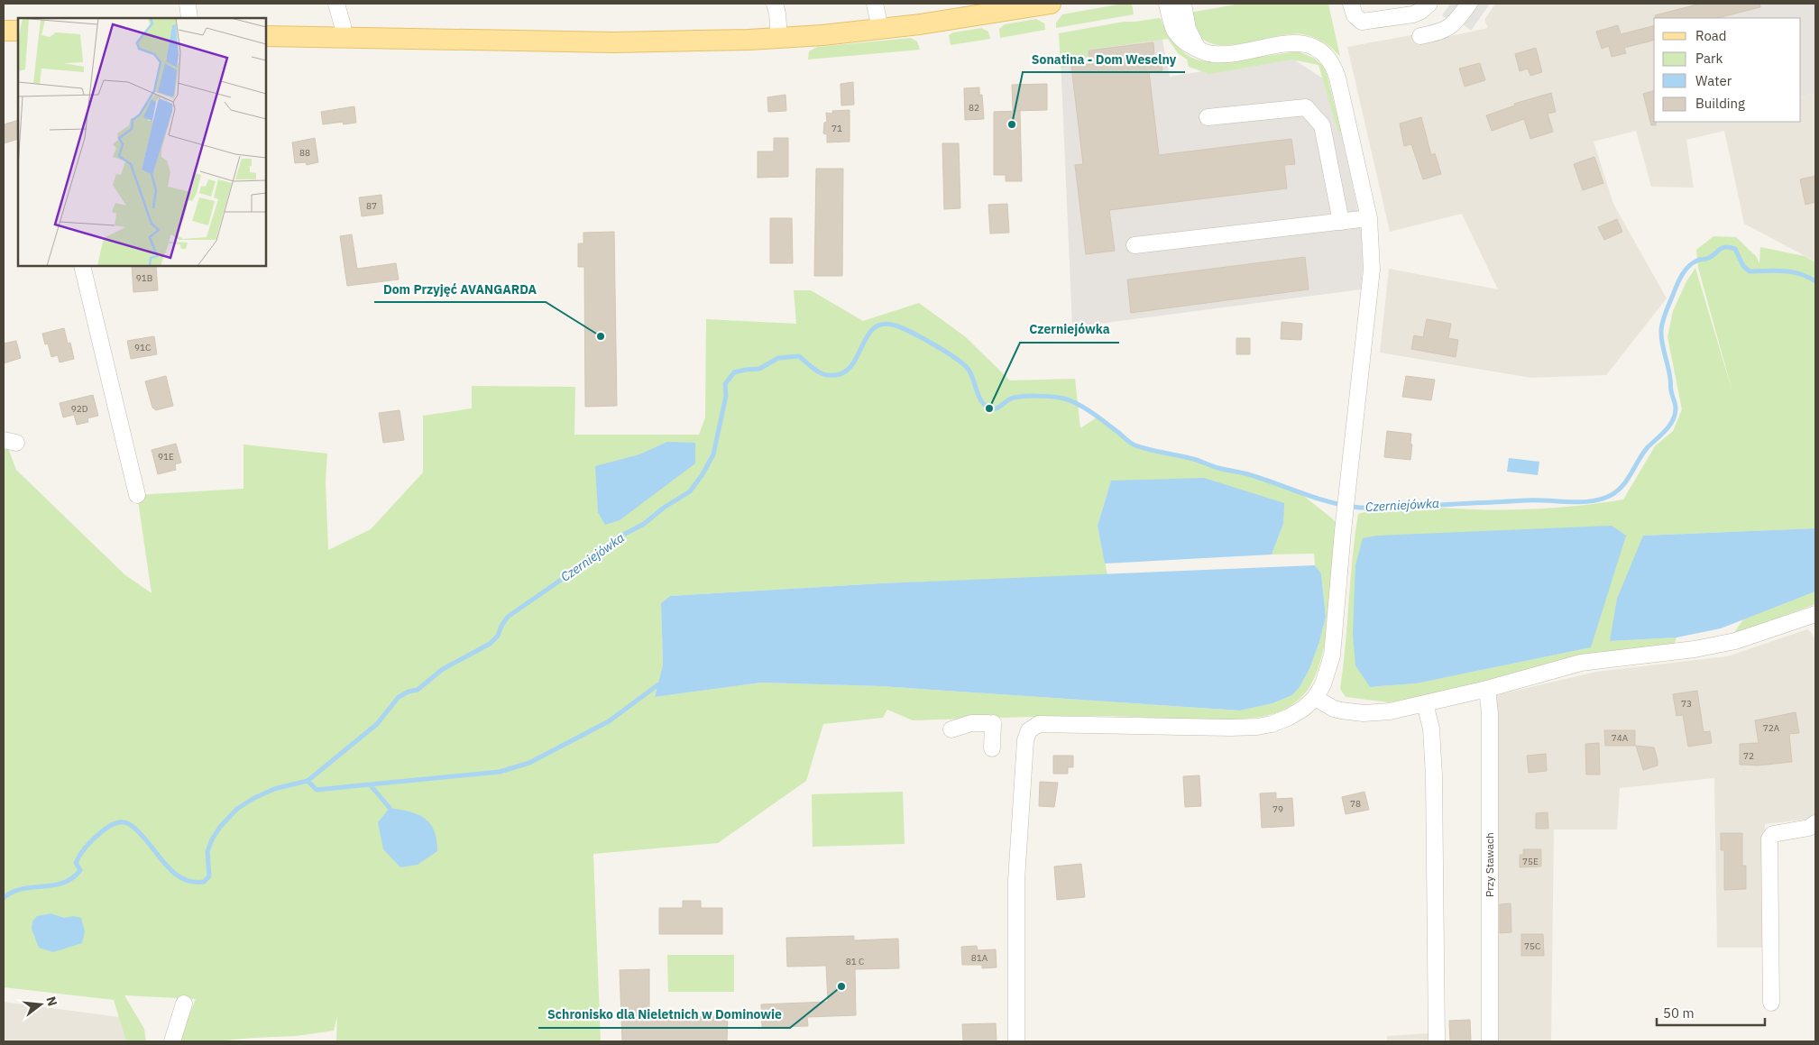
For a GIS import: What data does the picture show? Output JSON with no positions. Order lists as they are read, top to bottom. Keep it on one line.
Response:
{"streets":{"street":["Przy Stawach"]},"water":["Czerniejówka"],"places":["Sonatina - Dom Weselny","Dom Przyjęć AVANGARDA","Czerniejówka","Schronisko dla Nieletnich w Dominowie"],"house_numbers":["82","71","88","87","91B","91C","92D","91E","73","72A","74A","72","78","79","75E","75C","81A","81 C"],"legend":["Road","Park","Water","Building"],"scale_bar":"50 m","north":"right"}
